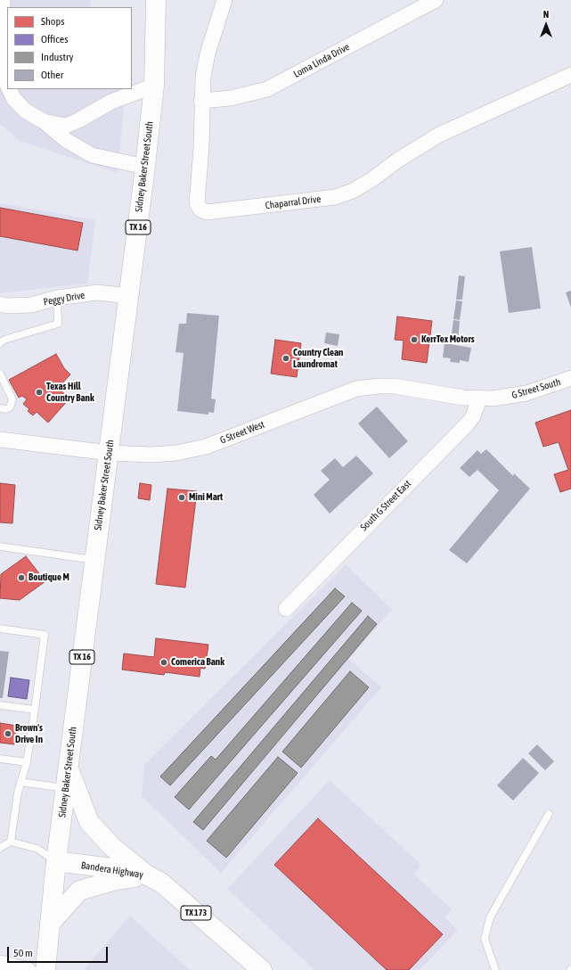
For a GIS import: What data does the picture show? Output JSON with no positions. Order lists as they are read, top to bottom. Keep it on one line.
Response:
{"streets":{"main road":["Sidney Baker Street South","TX 16","Bandera Highway","TX 173"],"street":["Loma Linda Drive","Chaparral Drive","Peggy Drive","G Street South","G Street West","South G Street East"]},"crossings":[["Loma Linda Drive","Chaparral Drive"],["Sidney Baker Street South","Peggy Drive"],["Sidney Baker Street South","G Street West"],["Sidney Baker Street South","Bandera Highway"],["G Street South","G Street West"],["G Street South","South G Street East"],["G Street West","South G Street East"]],"places":["KerrTex Motors","Country Clean Laundromat","Texas Hill Country Bank","Mini Mart","Boutique M","Comerica Bank","Brown's Drive In"],"legend":["Shops","Offices","Industry","Other"],"scale_bar":"50 m","north":"top"}
